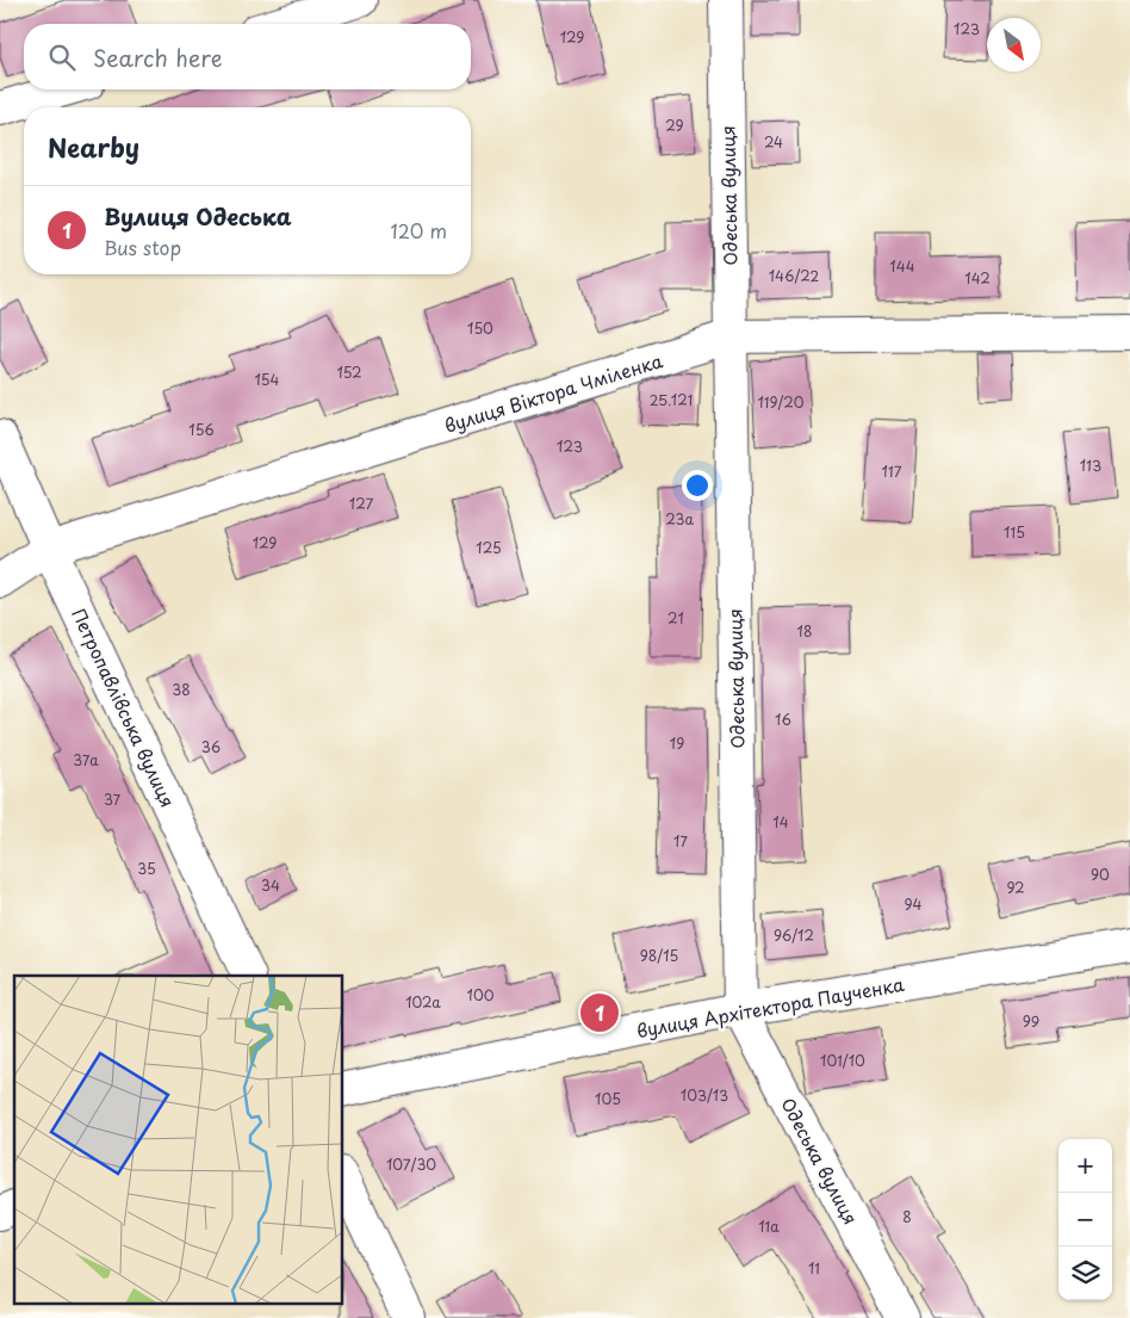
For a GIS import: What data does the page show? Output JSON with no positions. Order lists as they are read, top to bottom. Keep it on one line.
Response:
{"streets":{"street":["Одеська вулиця","вулиця Віктора Чміленка","Петропавлівська вулиця","вулиця Архітектора Паученка"]},"crossings":[["Одеська вулиця","вулиця Віктора Чміленка"],["Одеська вулиця","вулиця Архітектора Паученка"],["вулиця Віктора Чміленка","Петропавлівська вулиця"]],"house_numbers":["123","129","29","24","144","146/22","142","150","152","154","25.121","119/20","156","123","113","117","127","23а","115","129","125","21","18","38","16","19","36","37а","37","14","17","35","90","34","92","94","96/12","98/15","100","102а","99","101/10","103/13","105","107/30","8","11а","11"],"north":"bottom right","page":{"search":"Search here","heading":"Nearby","list":[{"mark":"1","name":"Вулиця Одеська","note":"Bus stop","value":"120 m"}],"pins":"1","map_buttons":["+","−"]}}
